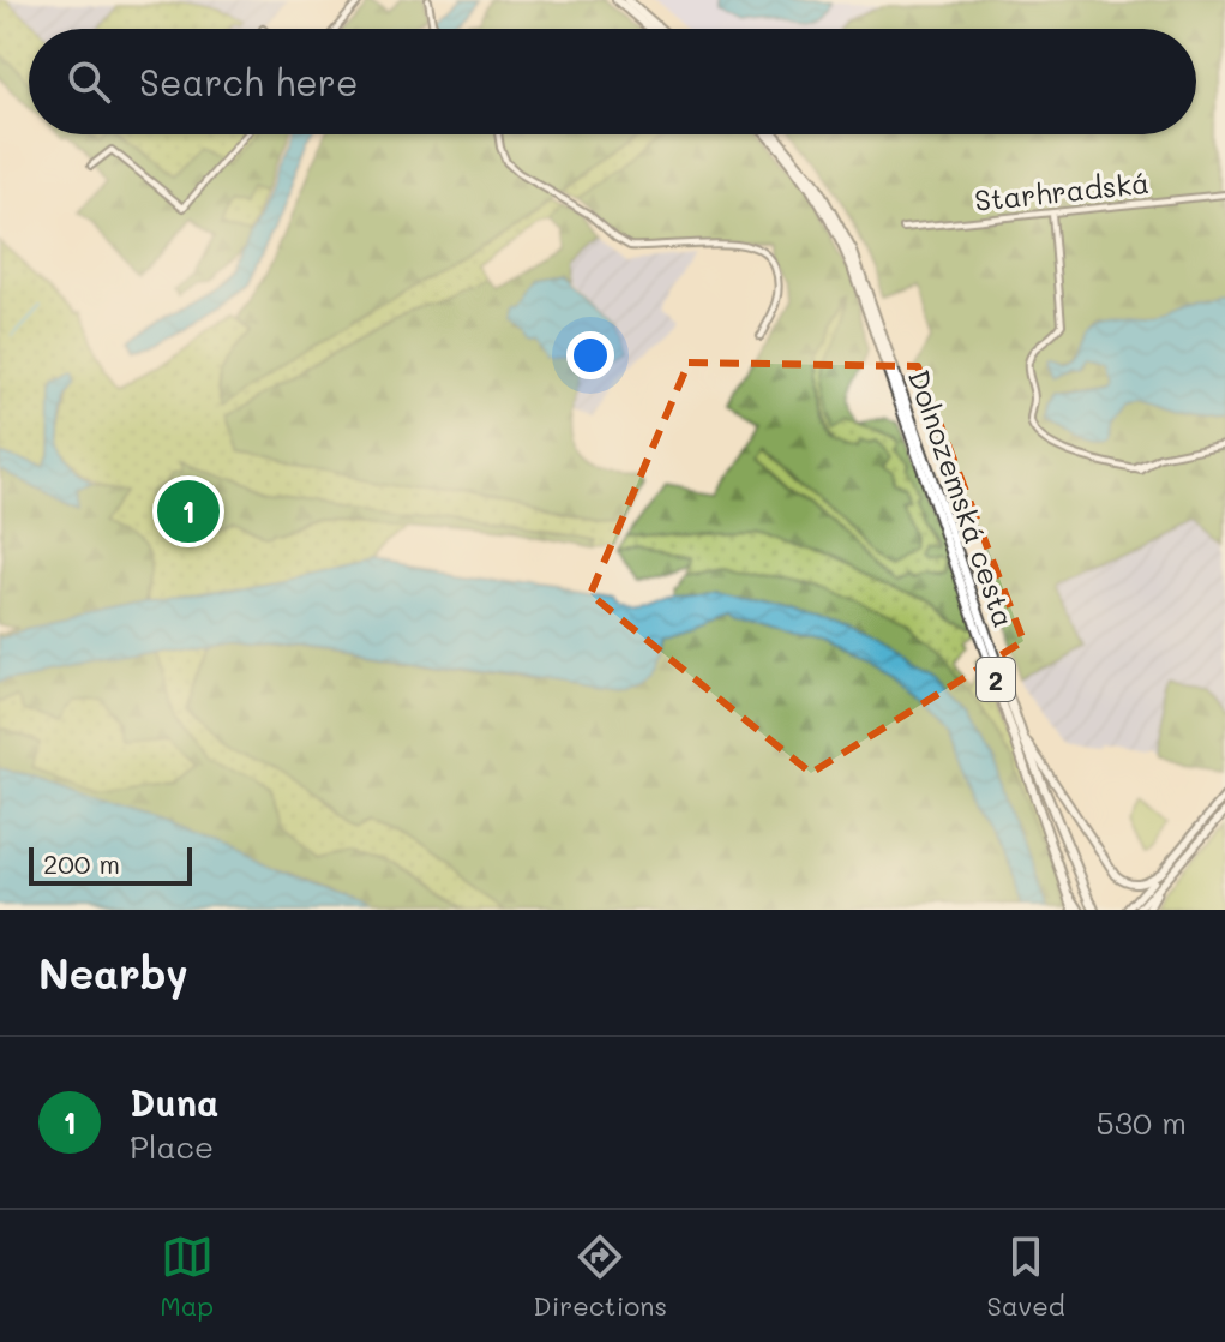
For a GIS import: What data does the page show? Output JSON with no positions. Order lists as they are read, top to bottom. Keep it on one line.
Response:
{"streets":{"main road":["Dolnozemská cesta","2"],"street":["Starhradská"]},"scale_bar":"200 m","page":{"search":"Search here","pins":"1","scale":"200 m","heading":"Nearby","list":[{"mark":"1","name":"Duna","note":"Place","value":"530 m"}],"nav":["Map","Directions","Saved"]}}
